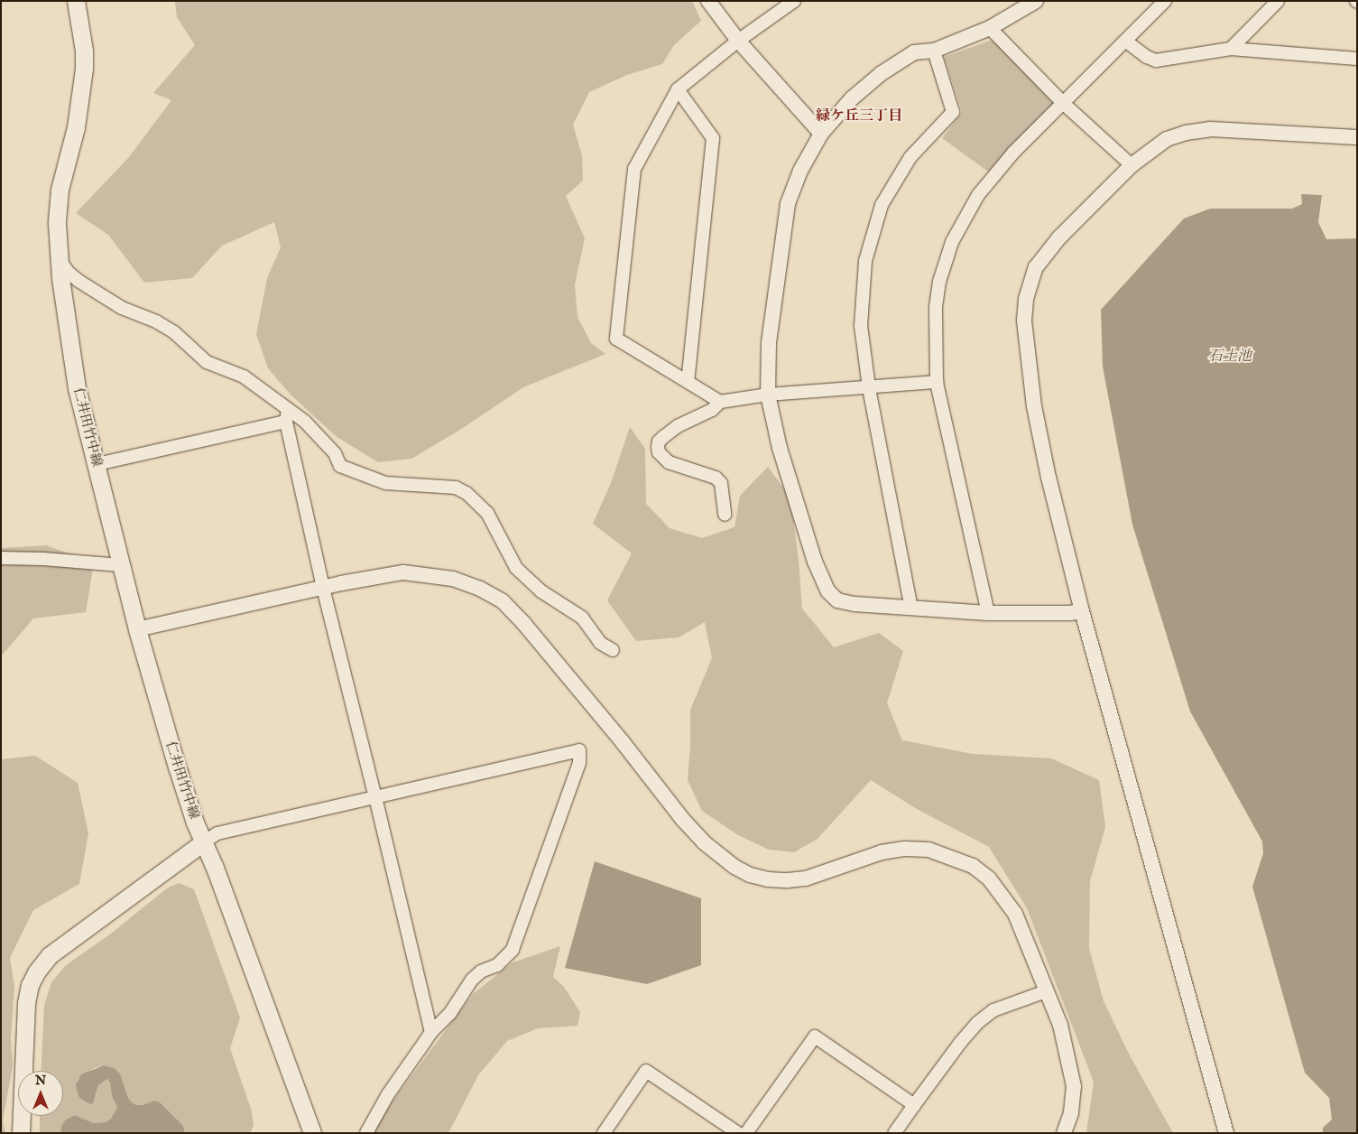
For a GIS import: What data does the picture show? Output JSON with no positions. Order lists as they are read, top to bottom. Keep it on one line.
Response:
{"streets":{"main road":["仁井田竹中線"]},"districts":["緑ケ丘三丁目"],"water":["石土池"],"north":"top"}
